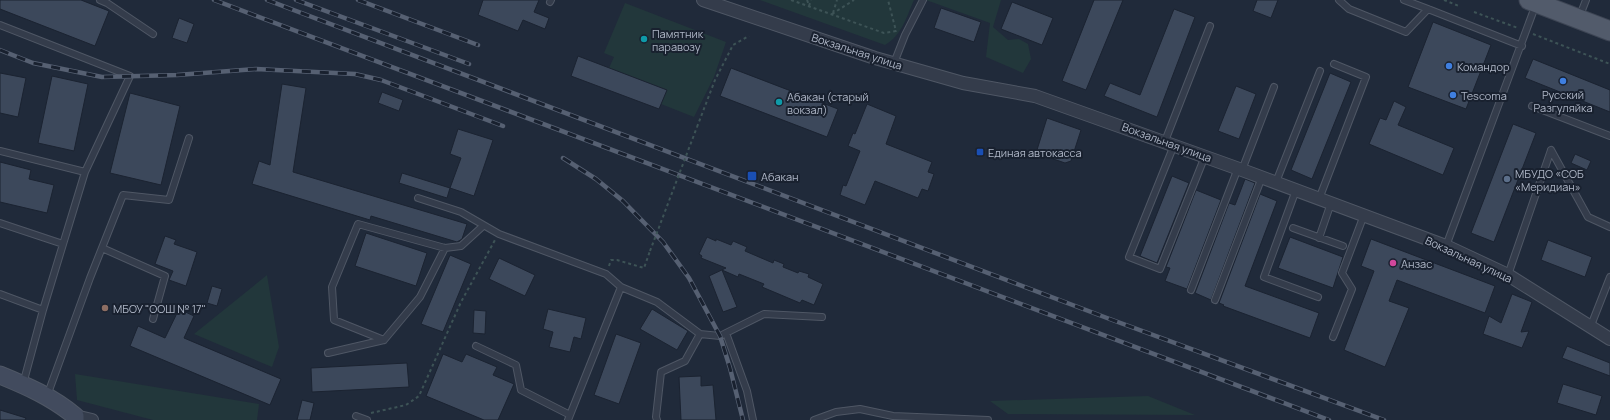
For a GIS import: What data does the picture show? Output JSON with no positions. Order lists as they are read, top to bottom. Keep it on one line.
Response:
{"streets":{"street":["Вокзальная улица"]},"places":{"other":["Памятник паравозу","Командор","Русский Разгуляйка","Tescoma","Абакан (старый вокзал)","МБУДО «СОБ «Меридиан»","Анзас","МБОУ \"ООШ № 17\""],"transit":["Единая автокасса","Абакан"]}}
